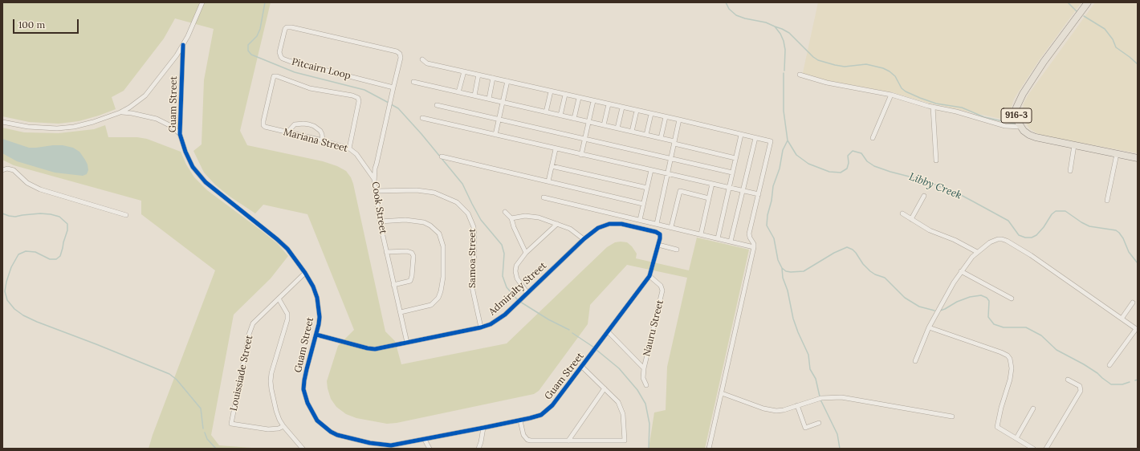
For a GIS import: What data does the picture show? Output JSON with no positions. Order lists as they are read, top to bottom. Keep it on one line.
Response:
{"streets":{"main road":["916-3"],"street":["Pitcairn Loop","Guam Street","Mariana Street","Cook Street","Samoa Street","Admiralty Street","Nauru Street","Louissiade Street"]},"crossings":[["Pitcairn Loop","Cook Street"],["Guam Street","Admiralty Street"],["Guam Street","Nauru Street"],["Guam Street","Louissiade Street"],["Mariana Street","Cook Street"],["Cook Street","Samoa Street"],["Cook Street","Admiralty Street"],["Samoa Street","Admiralty Street"]],"water":["Libby Creek"],"scale_bar":"100 m"}
